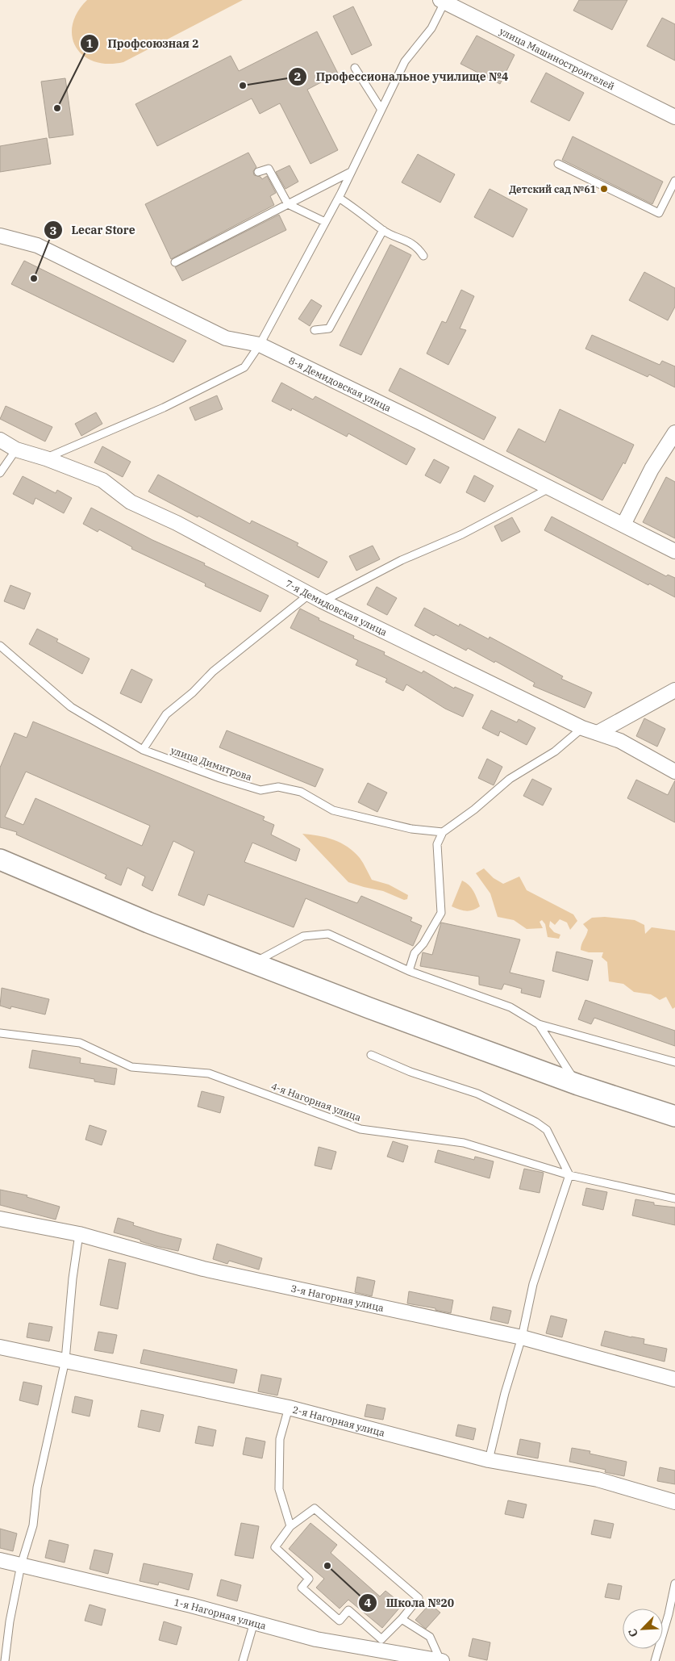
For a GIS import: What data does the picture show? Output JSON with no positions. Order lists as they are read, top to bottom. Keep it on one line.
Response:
{"streets":{"street":["улица Машиностроителей","8-я Демидовская улица","7-я Демидовская улица","3-я Нагорная улица","2-я Нагорная улица","1-я Нагорная улица"],"lane":["улица Димитрова","4-я Нагорная улица"]},"places":["Профессиональное училище №4","Профсоюзная 2","Детский сад №61","Lecar Store","Школа №20"],"north":"bottom left"}
